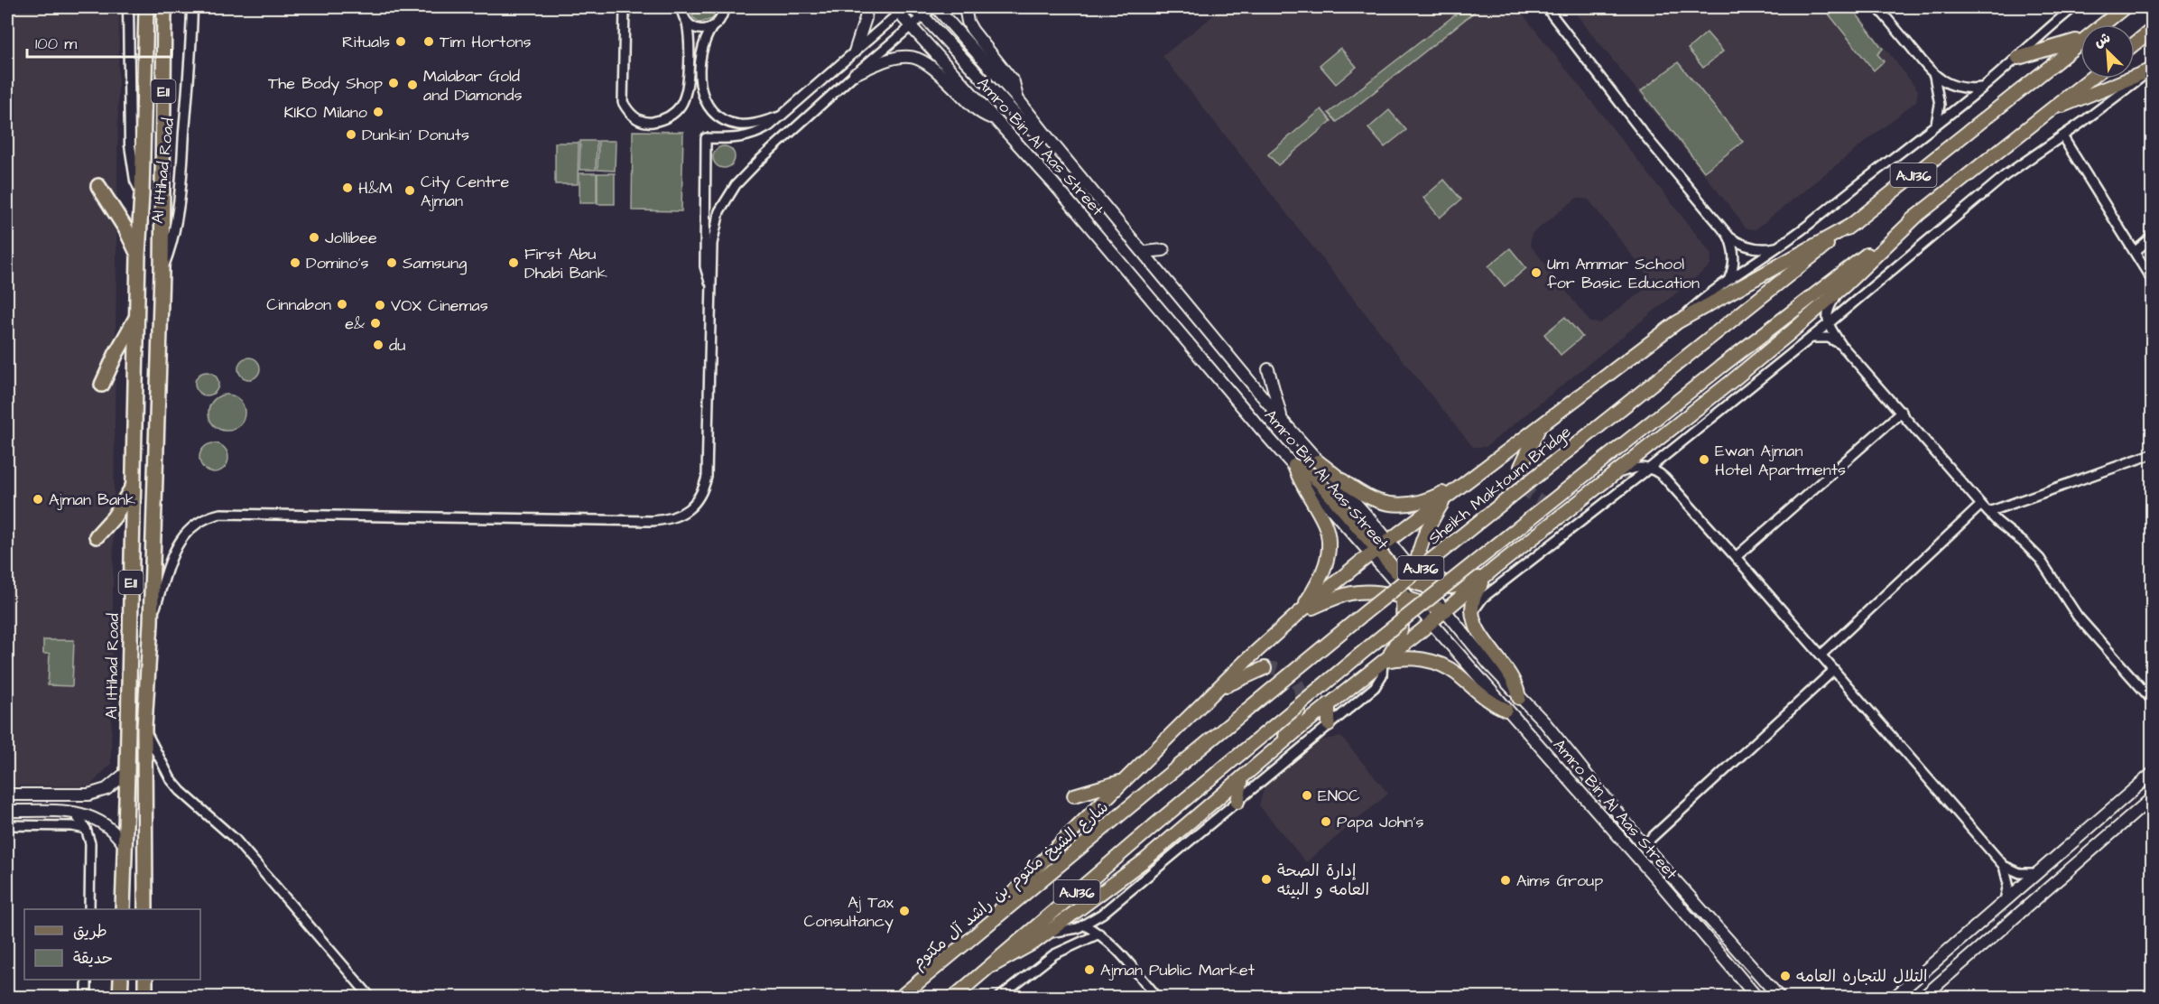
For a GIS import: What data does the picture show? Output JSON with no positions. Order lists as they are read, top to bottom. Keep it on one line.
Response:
{"streets":{"highway":["E11","Al Ittihad Road"],"main road":["Amro Bin Al Aas Street","AJ136","Sheikh Maktoum Bridge","شارع الشيخ مكتوم بن راشد آل مكتوم"]},"crossings":[["AJ136","Sheikh Maktoum Bridge"],["Sheikh Maktoum Bridge","شارع الشيخ مكتوم بن راشد آل مكتوم"]],"places":["Rituals","Tim Hortons","The Body Shop","Malabar Gold and Diamonds","KIKO Milano","Dunkin' Donuts","H&M","City Centre Ajman","Jollibee","Domino's","Samsung","First Abu Dhabi Bank","Um Ammar School for Basic Education","Cinnabon","VOX Cinemas","e&","du","Ewan Ajman Hotel Apartments","Ajman Bank","ENOC","Papa John's","إدارة الصحة العامه و البيئه","Aims Group","Aj Tax Consultancy","Ajman Public Market","التلال للتجاره العامه"],"legend":["طريق","حديقة"],"scale_bar":"100 m","north":"top left"}
